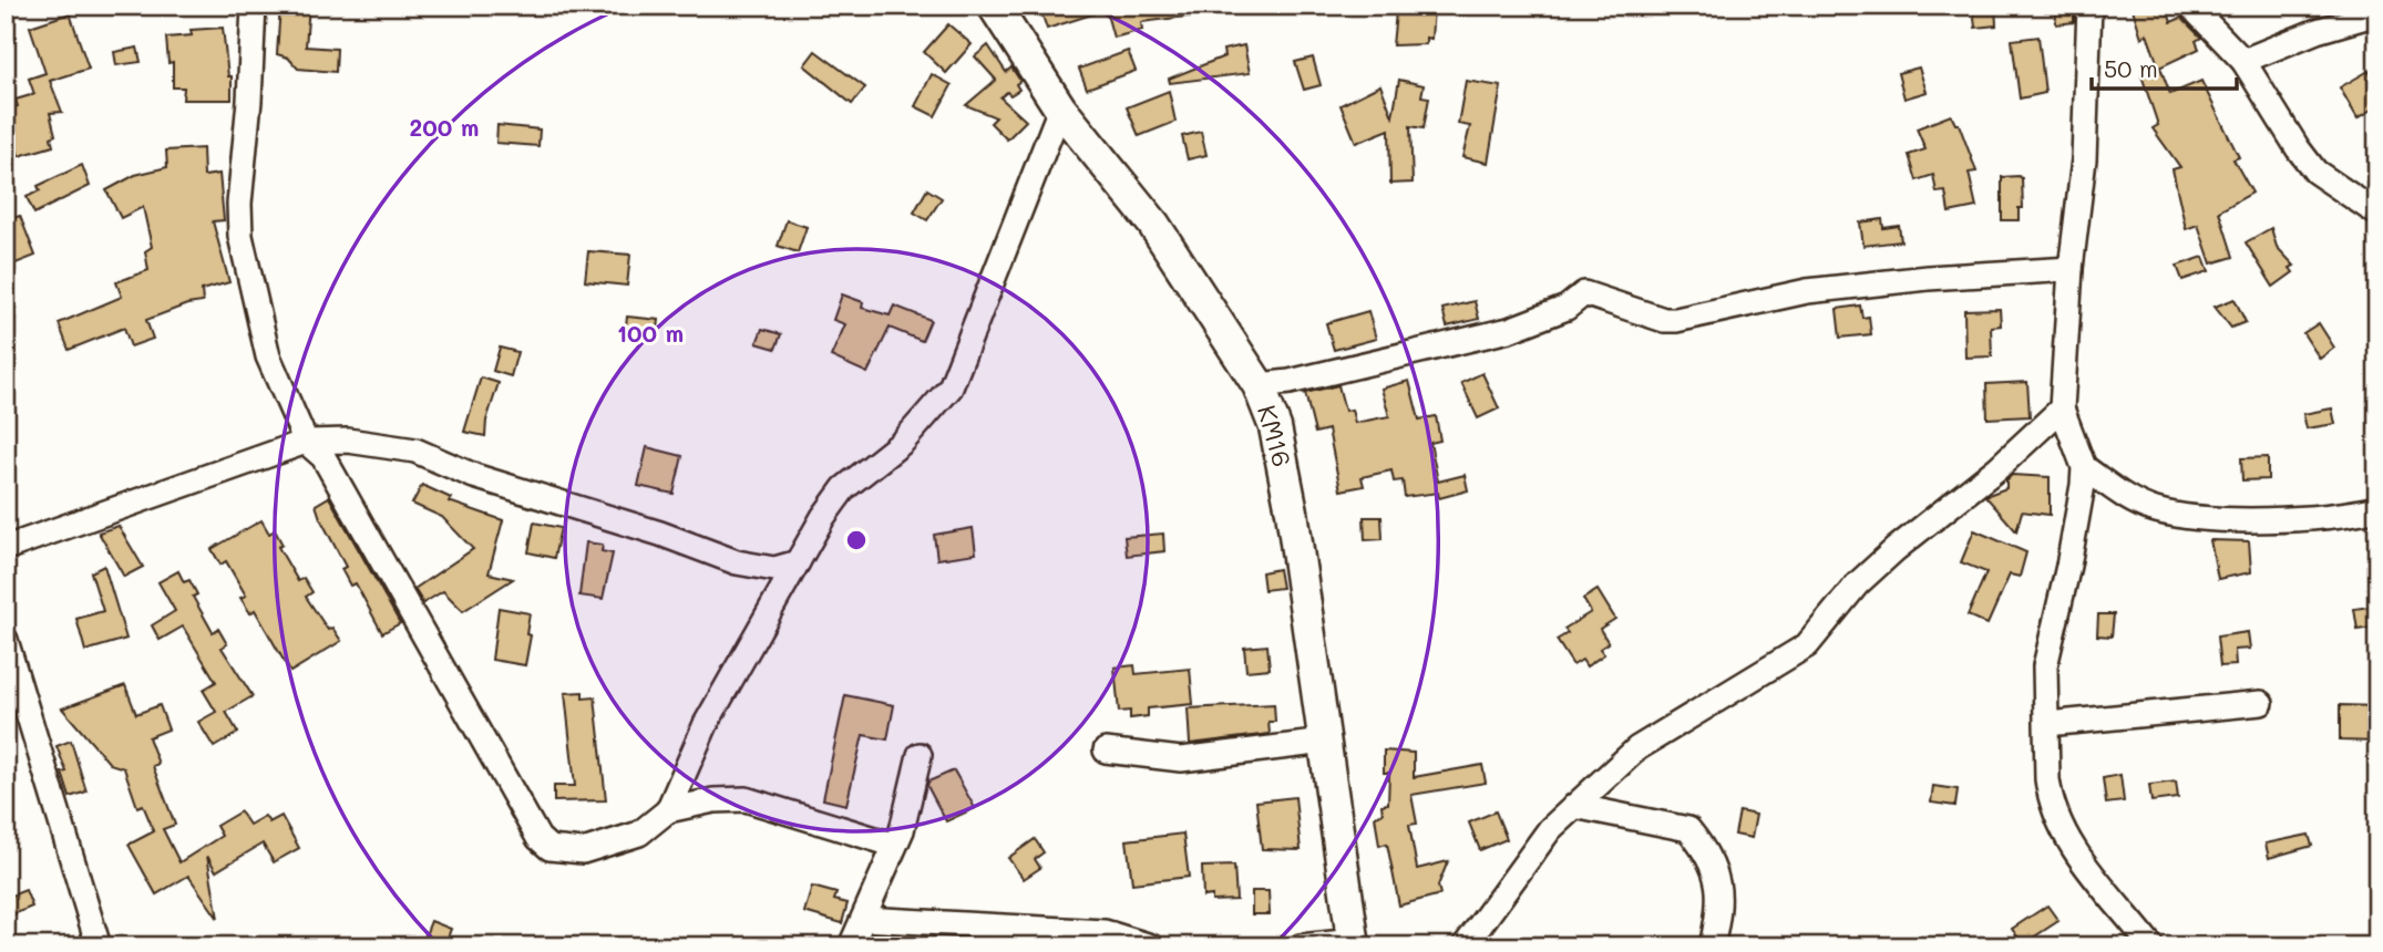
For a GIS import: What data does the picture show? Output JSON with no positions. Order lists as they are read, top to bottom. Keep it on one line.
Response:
{"streets":{"street":["KM16"]},"scale_bar":"50 m","rings":["200 m","100 m"]}
